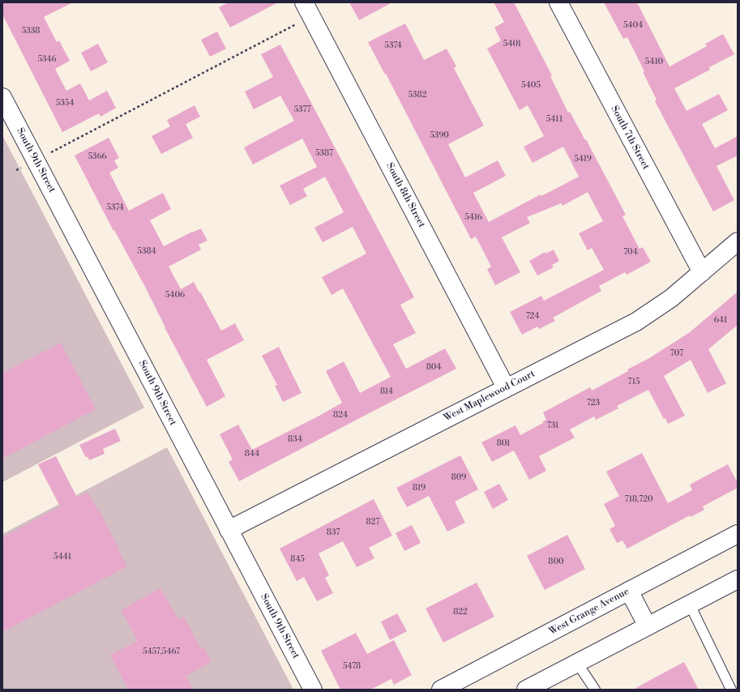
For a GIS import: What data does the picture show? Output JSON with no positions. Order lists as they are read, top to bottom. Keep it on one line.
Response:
{"streets":{"street":["South 7th Street","South 9th Street","South 8th Street","West Maplewood Court","West Grange Avenue"]},"crossings":[["South 7th Street","West Maplewood Court"],["South 9th Street","West Maplewood Court"],["South 8th Street","West Maplewood Court"]],"house_numbers":["5404","5338","5401","5374","5346","5410","5405","5382","5354","5377","5411","5390","5387","5366","5419","5374","5416","5384","704","5406","724","641","707","804","715","814","723","824","731","834","801","844","809","819","718,720","827","837","5441","845","800","822","5457,5467","5478"]}
